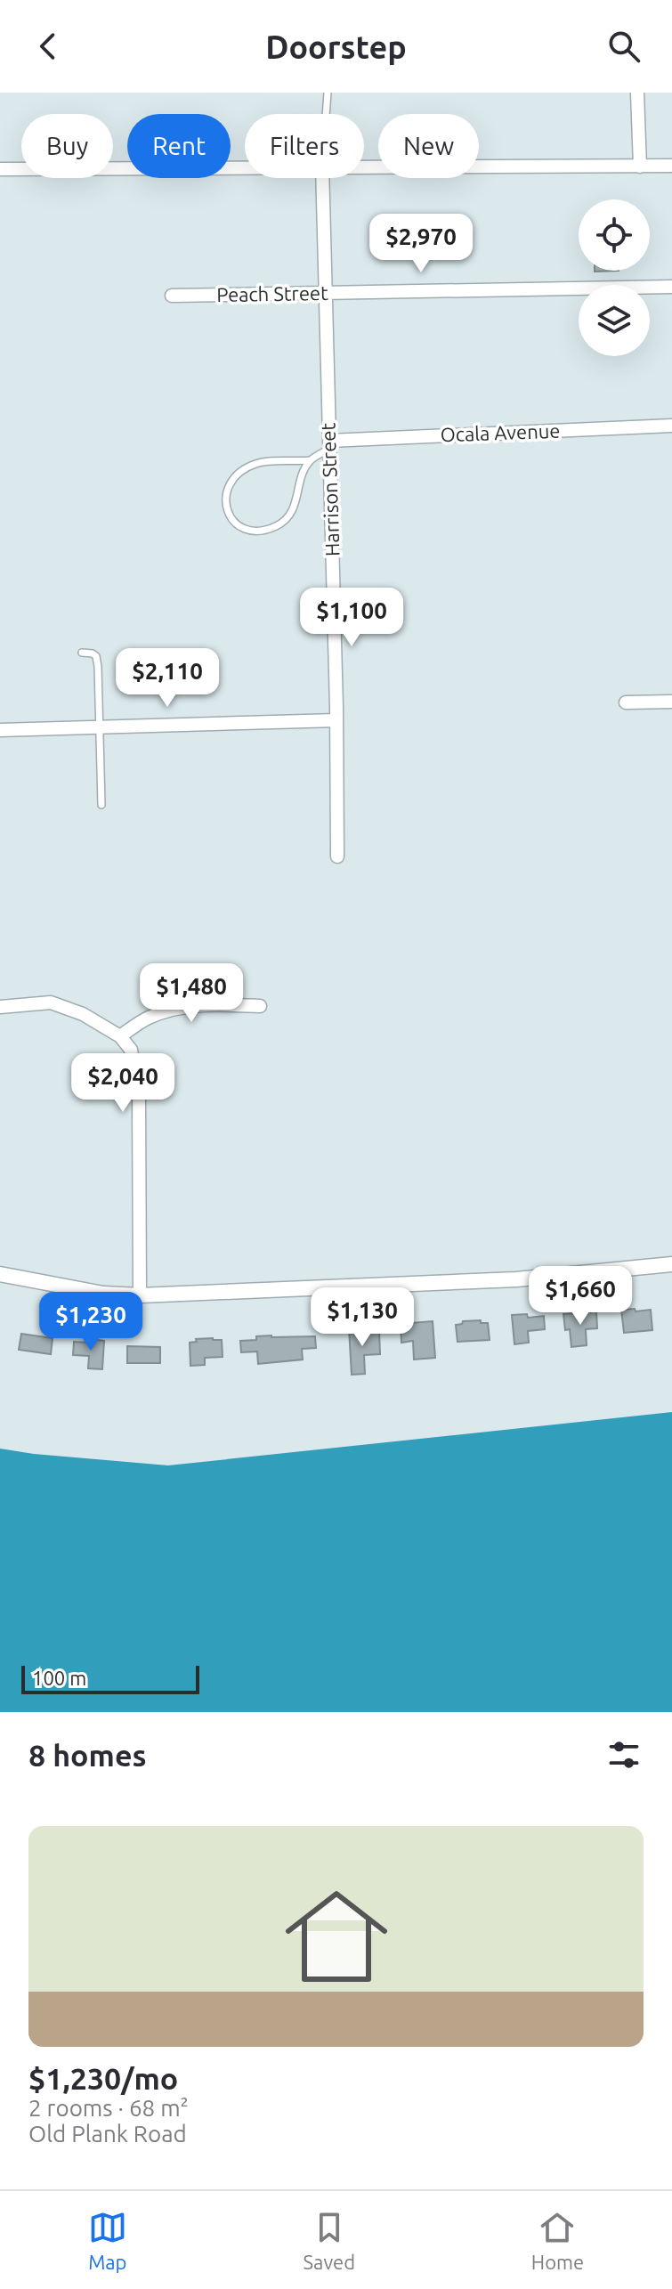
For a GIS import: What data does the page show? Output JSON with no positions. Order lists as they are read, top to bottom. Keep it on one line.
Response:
{"streets":{"street":["Peach Street","Ocala Avenue","Harrison Street"]},"crossings":[["Peach Street","Harrison Street"],["Ocala Avenue","Harrison Street"]],"scale_bar":"100 m","page":{"header":"Doorstep","chip":["Buy","Rent","Filters","New"],"price":["$2,970","$1,100","$2,110","$1,480","$2,040","$1,660","$1,130","$1,230"],"scale":"100 m","heading":"8 homes","list":[{"name":"$1,230/mo","note":"2 rooms · 68 m² · Old Plank Road"}],"tabs":["Map","Saved","Home"]}}
